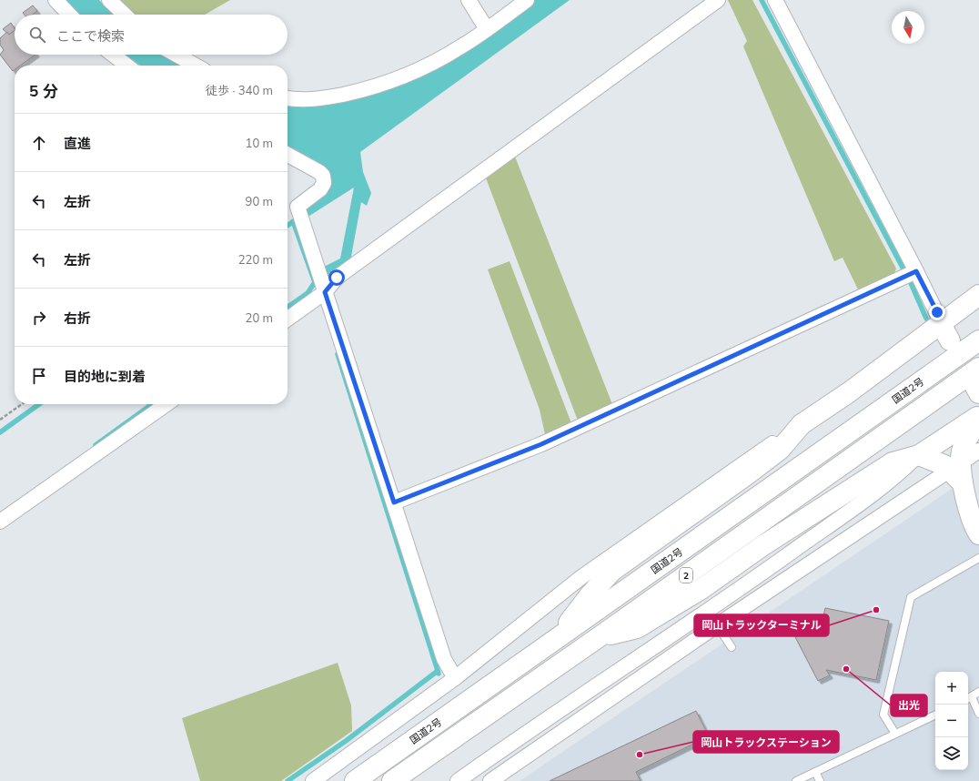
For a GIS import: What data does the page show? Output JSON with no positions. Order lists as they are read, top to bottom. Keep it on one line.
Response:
{"streets":{"main road":["国道2号","2"]},"places":["岡山トラックターミナル","出光","岡山トラックステーション"],"north":"bottom","page":{"search":"ここで検索","heading":["5 分","徒歩 · 340 m"],"list":[["直進","10 m"],["左折","90 m"],["左折","220 m"],["右折","20 m"],"目的地に到着"],"map_buttons":["+","−"]}}
